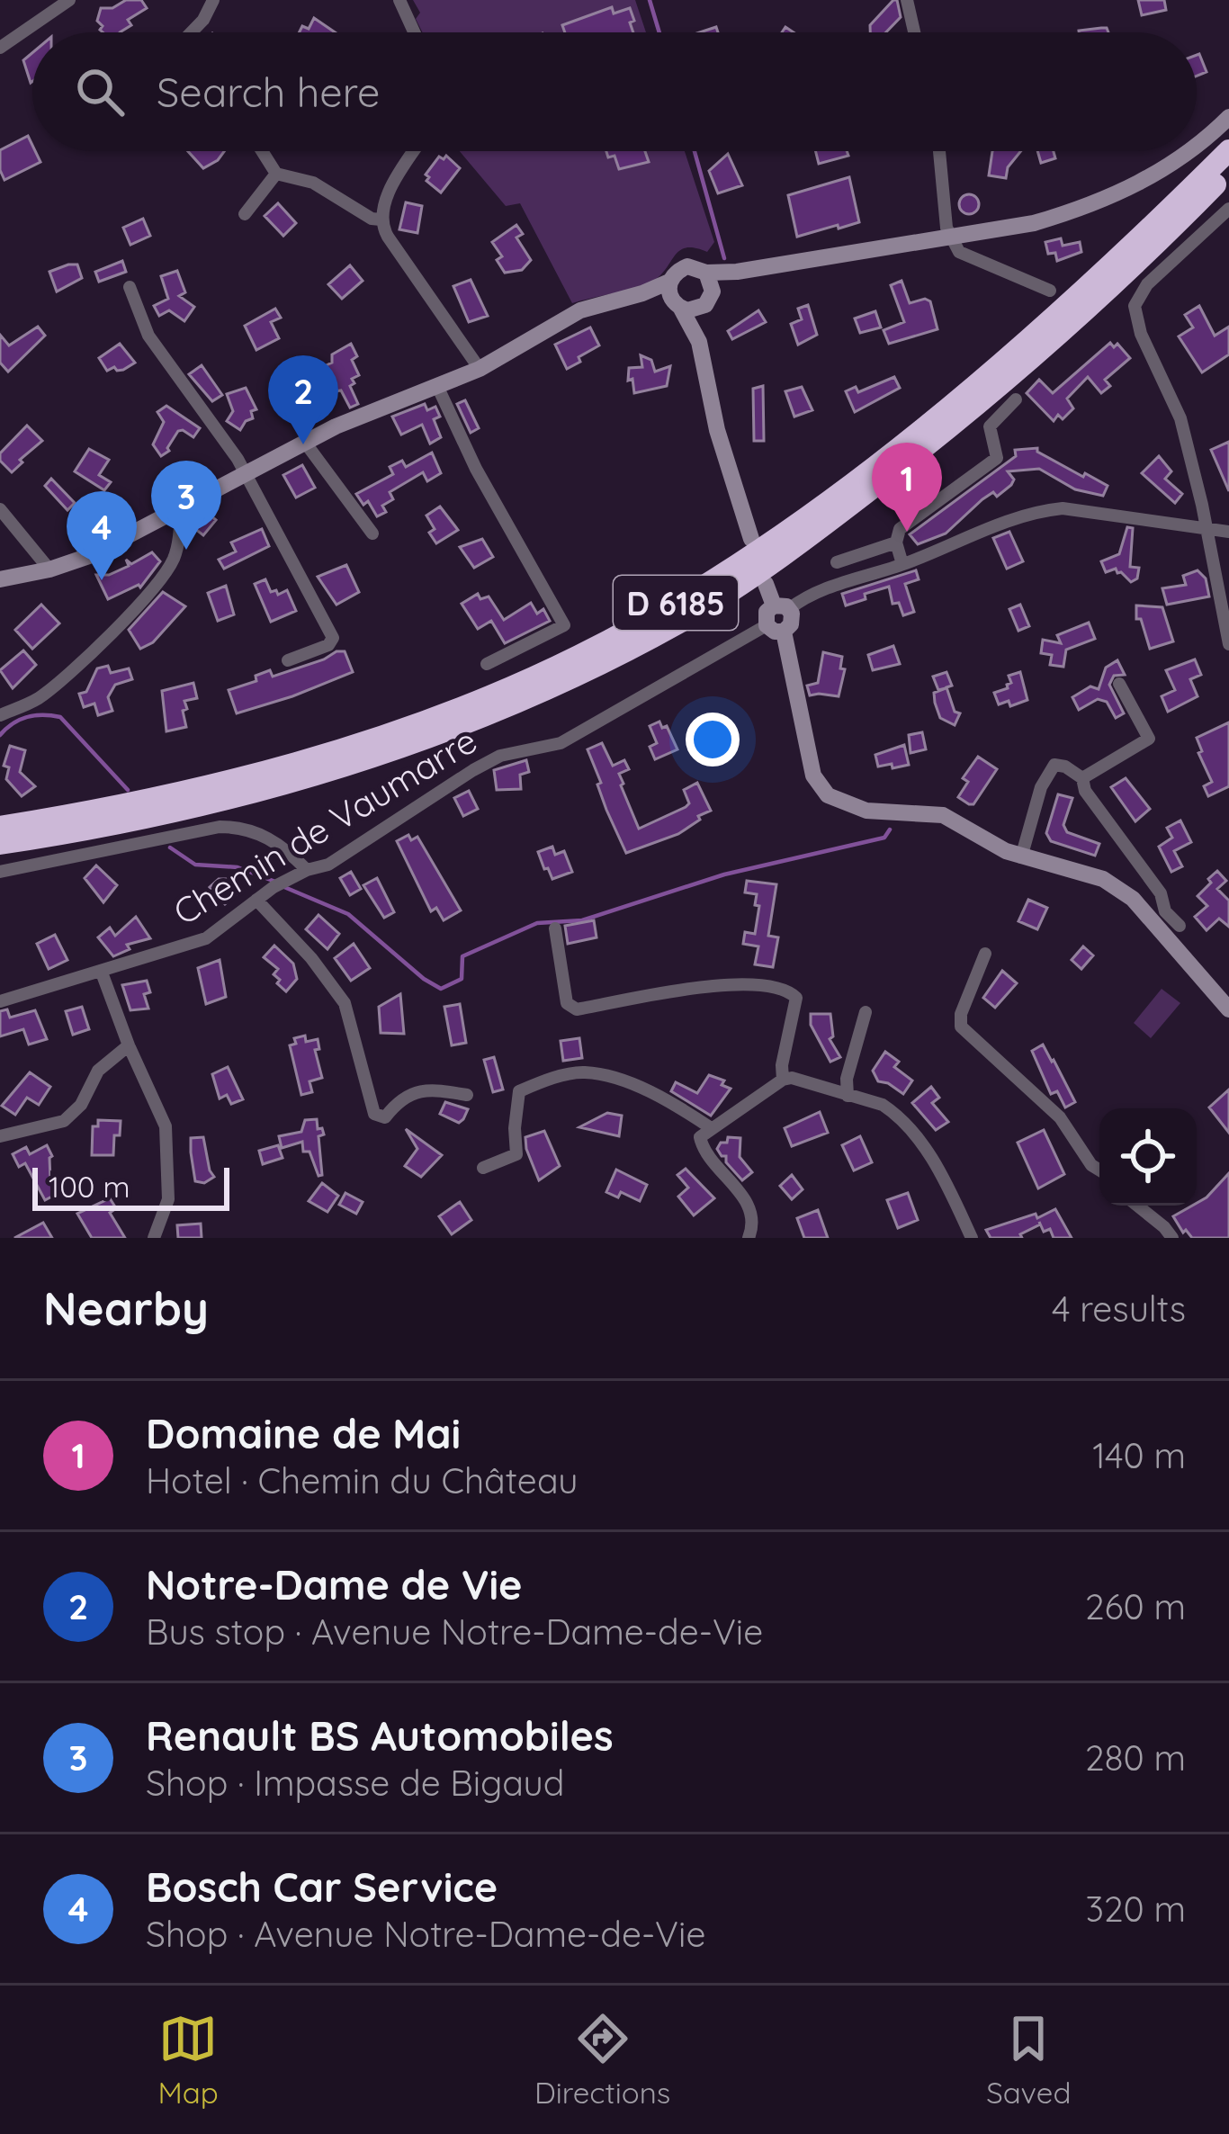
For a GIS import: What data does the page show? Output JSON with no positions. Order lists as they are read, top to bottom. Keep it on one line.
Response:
{"streets":{"highway":["D 6185"],"street":["Chemin de Vaumarre"]},"scale_bar":"100 m","page":{"search":"Search here","pins":["2","1","3","4"],"scale":"100 m","heading":["Nearby","4 results"],"list":[{"mark":"1","name":"Domaine de Mai","note":"Hotel · Chemin du Château","value":"140 m"},{"mark":"2","name":"Notre-Dame de Vie","note":"Bus stop · Avenue Notre-Dame-de-Vie","value":"260 m"},{"mark":"3","name":"Renault BS Automobiles","note":"Shop · Impasse de Bigaud","value":"280 m"},{"mark":"4","name":"Bosch Car Service","note":"Shop · Avenue Notre-Dame-de-Vie","value":"320 m"}],"nav":["Map","Directions","Saved"]}}
